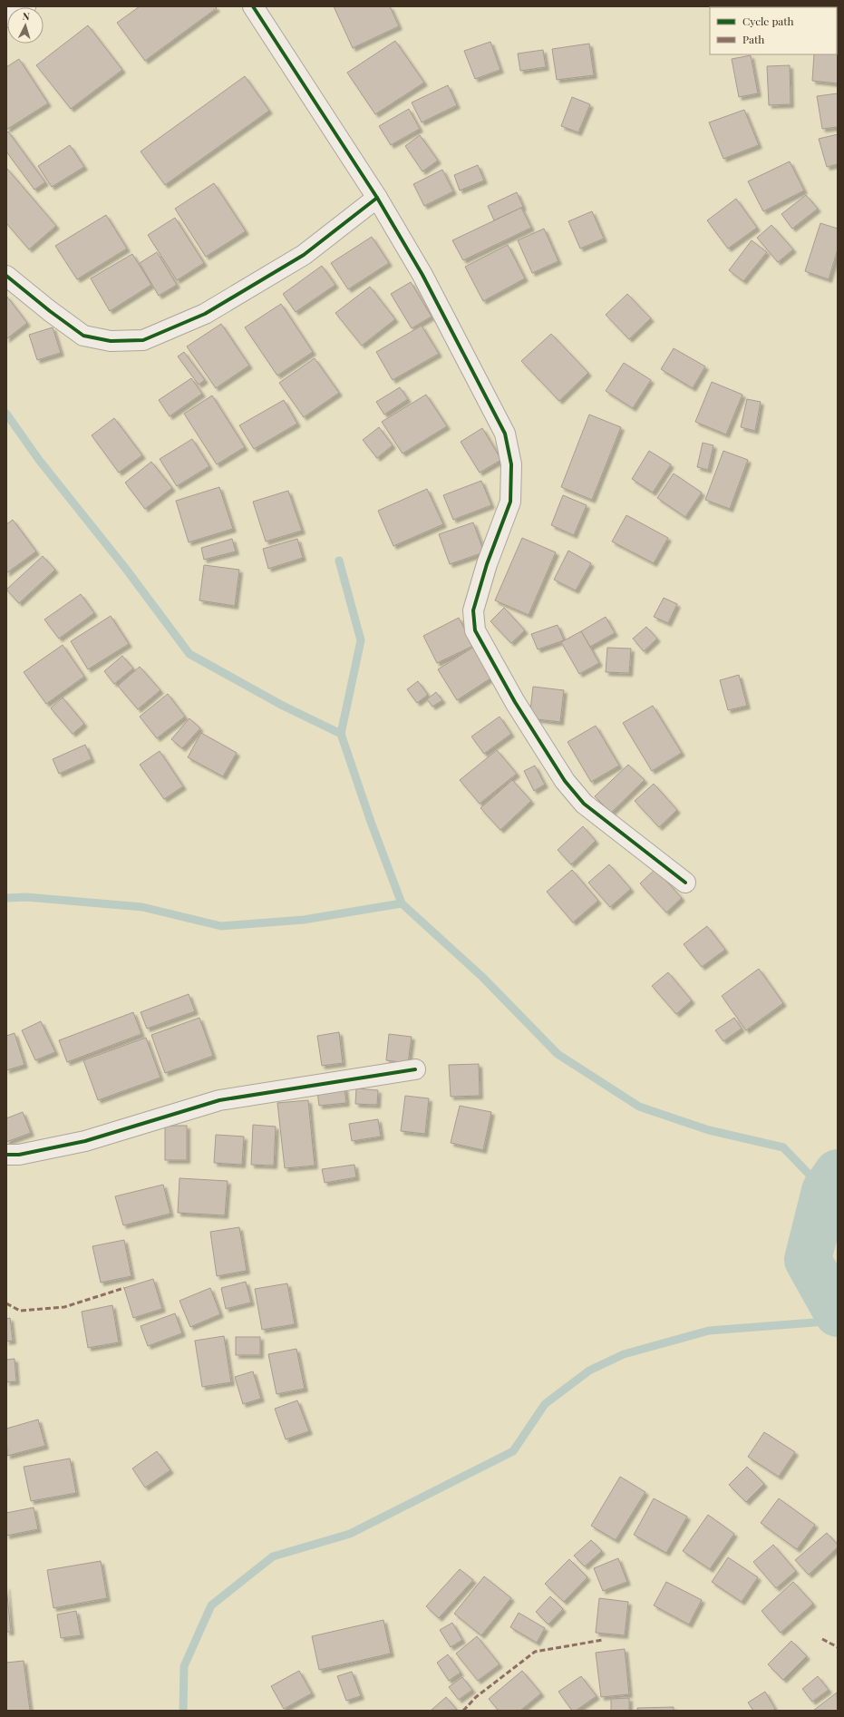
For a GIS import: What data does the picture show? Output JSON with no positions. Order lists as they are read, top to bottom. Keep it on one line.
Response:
{"legend":["Cycle path","Path"],"north":"top"}
